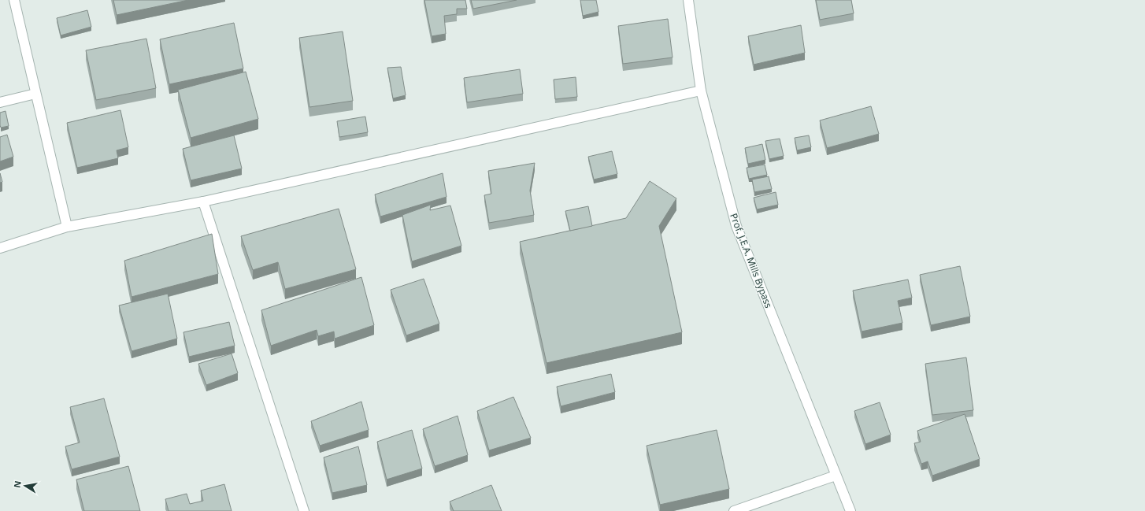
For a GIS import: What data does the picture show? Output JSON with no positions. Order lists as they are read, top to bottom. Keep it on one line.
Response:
{"streets":{"street":["Prof. J.E.A. Mills Bypass"]},"north":"left"}
